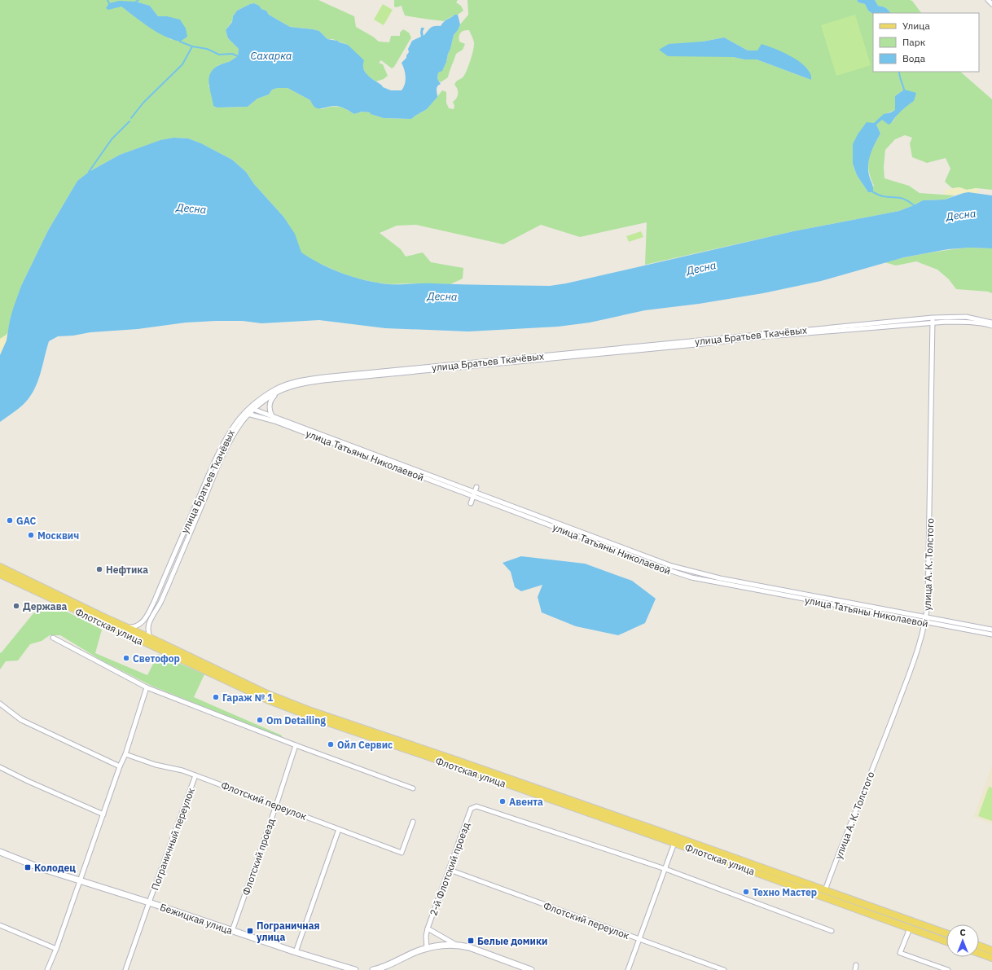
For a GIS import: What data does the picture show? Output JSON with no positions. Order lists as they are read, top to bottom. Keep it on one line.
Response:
{"streets":{"main road":["Флотская улица"],"street":["улица Братьев Ткачёвых","улица Татьяны Николаевой","улица А. К. Толстого","Флотский переулок","Пограничный переулок","Флотский проезд","2-й Флотский проезд","Бежицкая улица"]},"crossings":[["улица Братьев Ткачёвых","улица Татьяны Николаевой"],["улица Братьев Ткачёвых","улица А. К. Толстого"],["улица Братьев Ткачёвых","Флотская улица"],["улица Татьяны Николаевой","улица А. К. Толстого"],["улица А. К. Толстого","Флотская улица"],["Флотский переулок","Пограничный переулок"],["Флотский переулок","Флотский проезд"],["Флотский переулок","2-й Флотский проезд"],["Пограничный переулок","Бежицкая улица"],["Флотский проезд","Бежицкая улица"]],"water":["Сахарка","Десна"],"places":{"other":["GAC","Москвич","Нефтика","Держава","Светофор","Гараж № 1","Om Detailing","Ойл Сервис","Авента","Техно Мастер"],"transit":["Колодец","Пограничная улица","Белые домики"]},"legend":["Улица","Парк","Вода"],"north":"top"}
